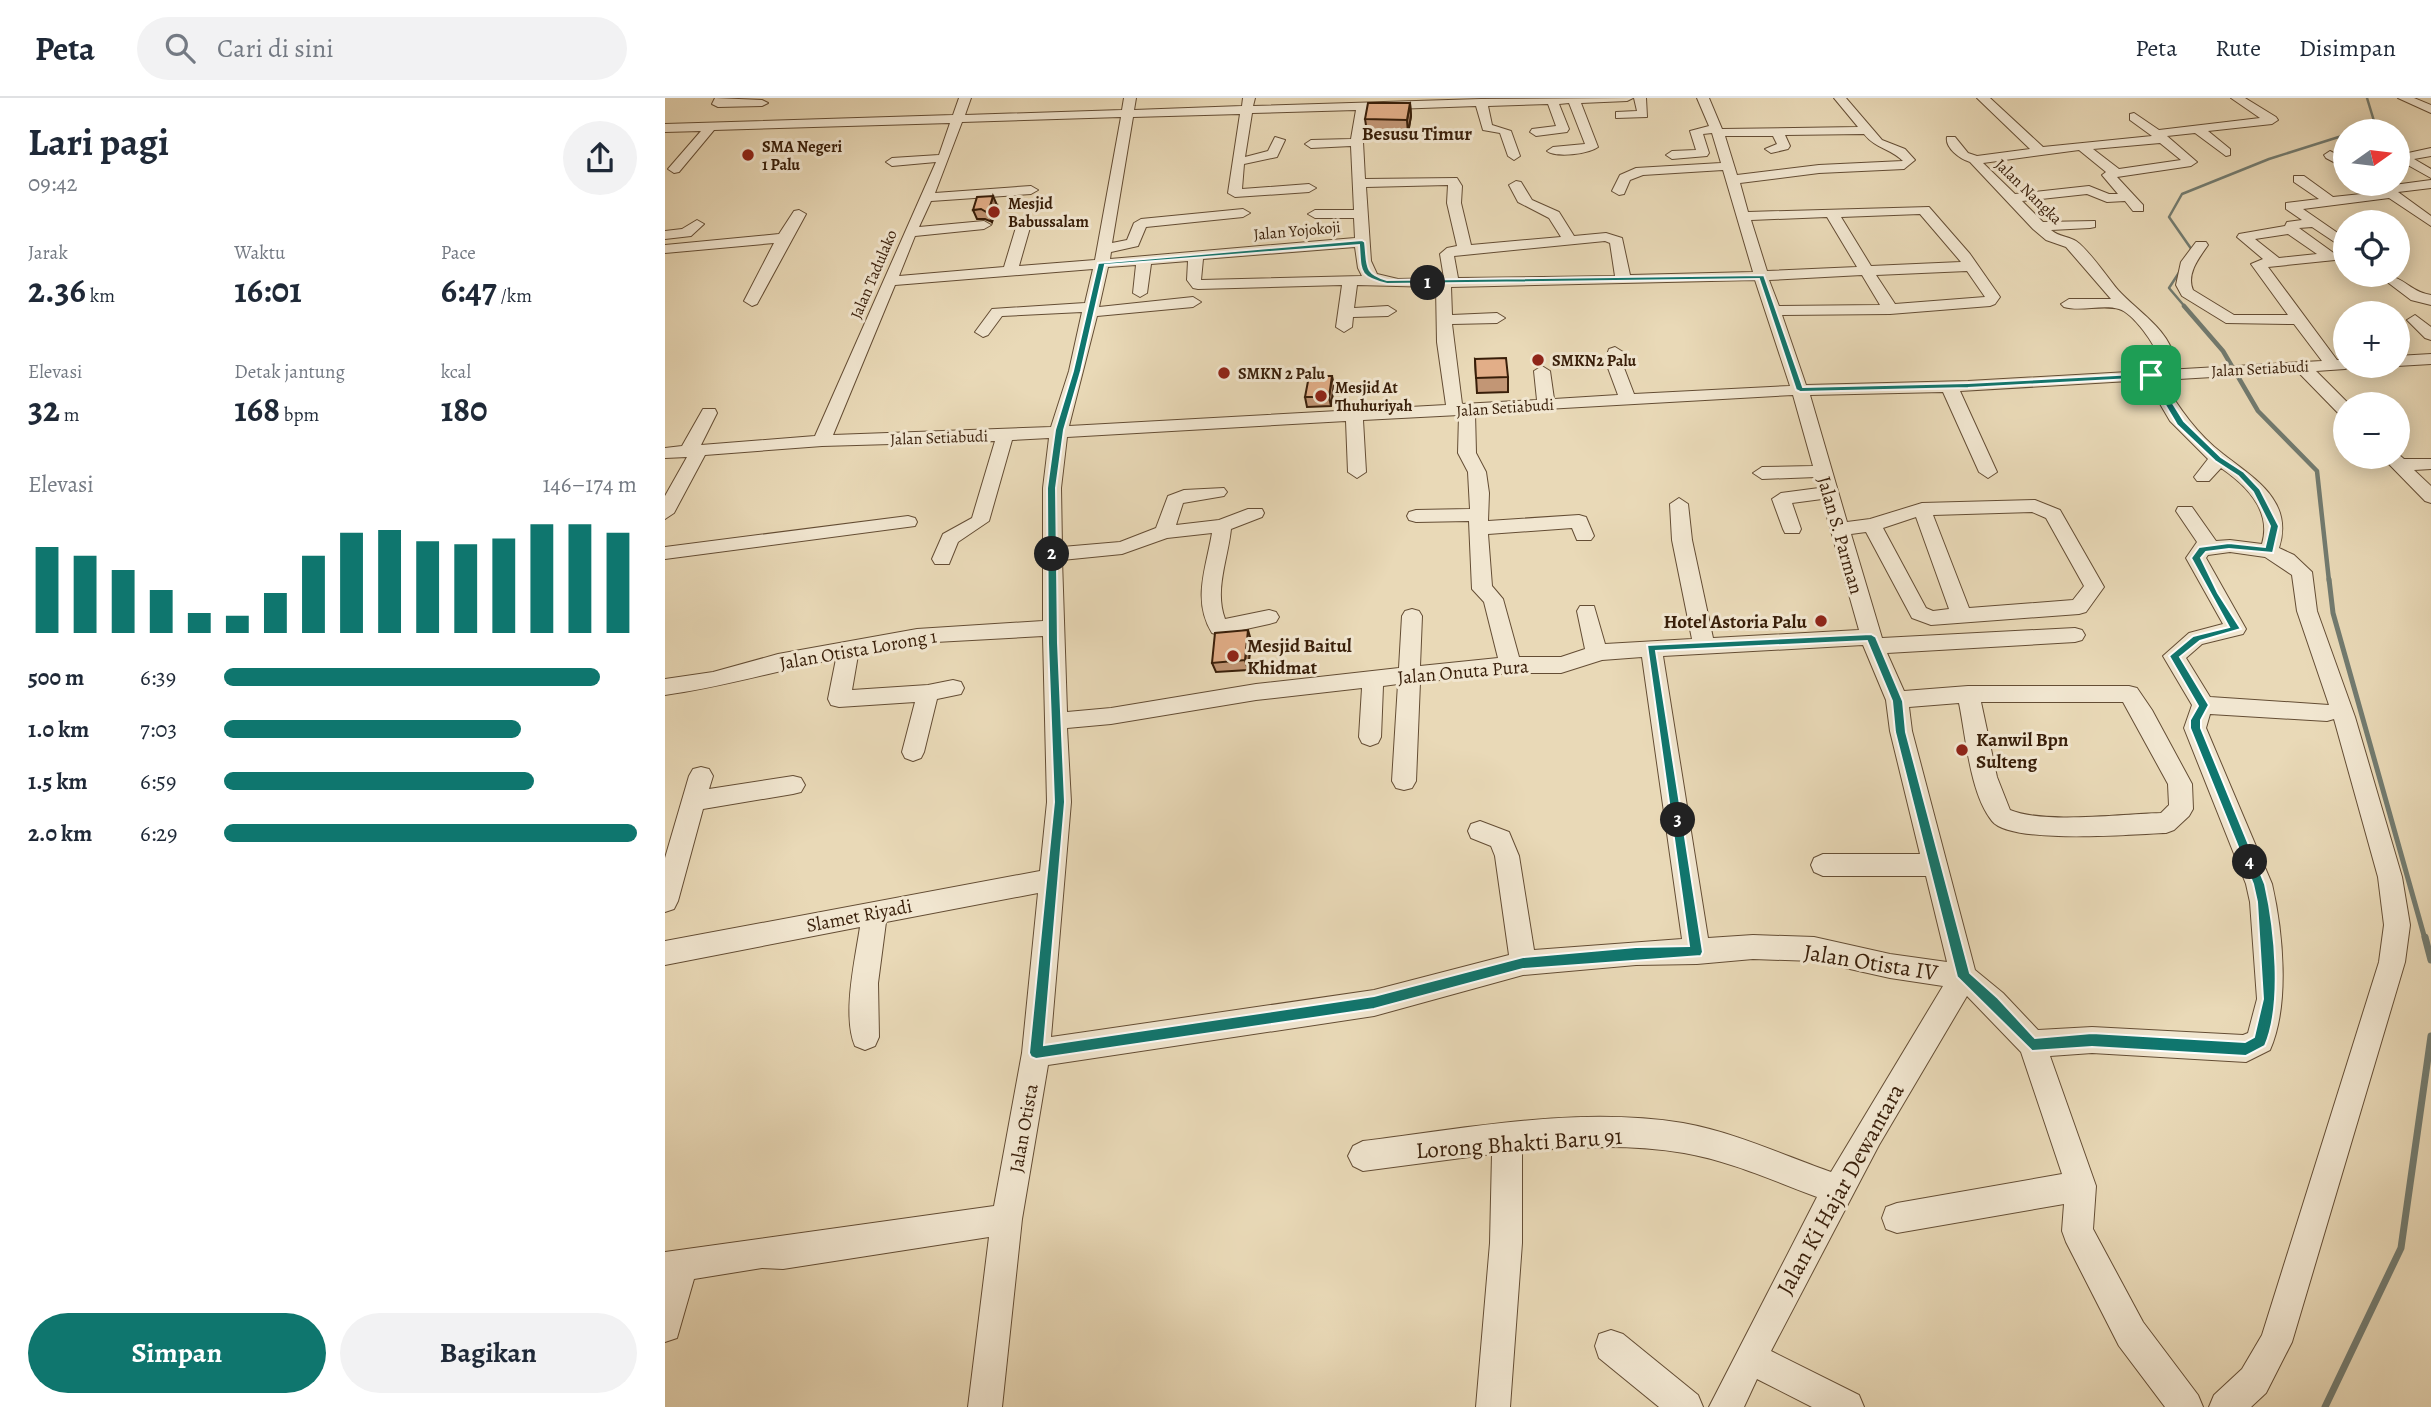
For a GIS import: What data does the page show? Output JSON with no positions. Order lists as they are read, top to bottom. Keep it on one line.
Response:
{"streets":{"street":["Jalan Nangka","Jalan Yojokoji","Jalan Tadulako","Jalan Setiabudi","Jalan S. Parman","Jalan Otista Lorong 1","Jalan Onuta Pura","Slamet Riyadi","Jalan Otista IV","Jalan Otista","Lorong Bhakti Baru 91","Jalan Ki Hajar Dewantara"]},"crossings":[["Jalan Nangka","Jalan Setiabudi"],["Jalan Yojokoji","Jalan Tadulako"],["Jalan Yojokoji","Jalan Otista"],["Jalan Tadulako","Jalan Setiabudi"],["Jalan Setiabudi","Jalan S. Parman"],["Jalan Setiabudi","Jalan Otista"],["Jalan S. Parman","Jalan Onuta Pura"],["Jalan S. Parman","Jalan Otista IV"],["Jalan S. Parman","Jalan Ki Hajar Dewantara"],["Jalan Otista Lorong 1","Jalan Otista"],["Jalan Onuta Pura","Jalan Otista"],["Slamet Riyadi","Jalan Otista"],["Jalan Otista IV","Jalan Otista"],["Jalan Otista IV","Jalan Ki Hajar Dewantara"],["Lorong Bhakti Baru 91","Jalan Ki Hajar Dewantara"]],"districts":["Besusu Timur"],"places":["SMA Negeri 1 Palu","Mesjid Babussalam","SMKN2 Palu","SMKN 2 Palu","Mesjid At Thuhuriyah","Hotel Astoria Palu","Mesjid Baitul Khidmat","Kanwil Bpn Sulteng"],"north":"right","page":{"header":"Peta","search":"Cari di sini","nav":["Peta","Rute","Disimpan"],"heading":["Lari pagi","09:42"],"map_buttons":["+","−"],"stats":[["Jarak","2.36 km"],["Waktu","16:01"],["Pace","6:47 /km"],["Elevasi","32 m"],["Detak jantung","168 bpm"],["kcal","180"]],"pins":["1","2","3","4"],"chart":["Elevasi","146–174 m"],"list":[{"name":"500 m","note":"6:39"},{"name":"1.0 km","note":"7:03"},{"name":"1.5 km","note":"6:59"},{"name":"2.0 km","note":"6:29"}],"buttons":["Simpan","Bagikan"]}}
